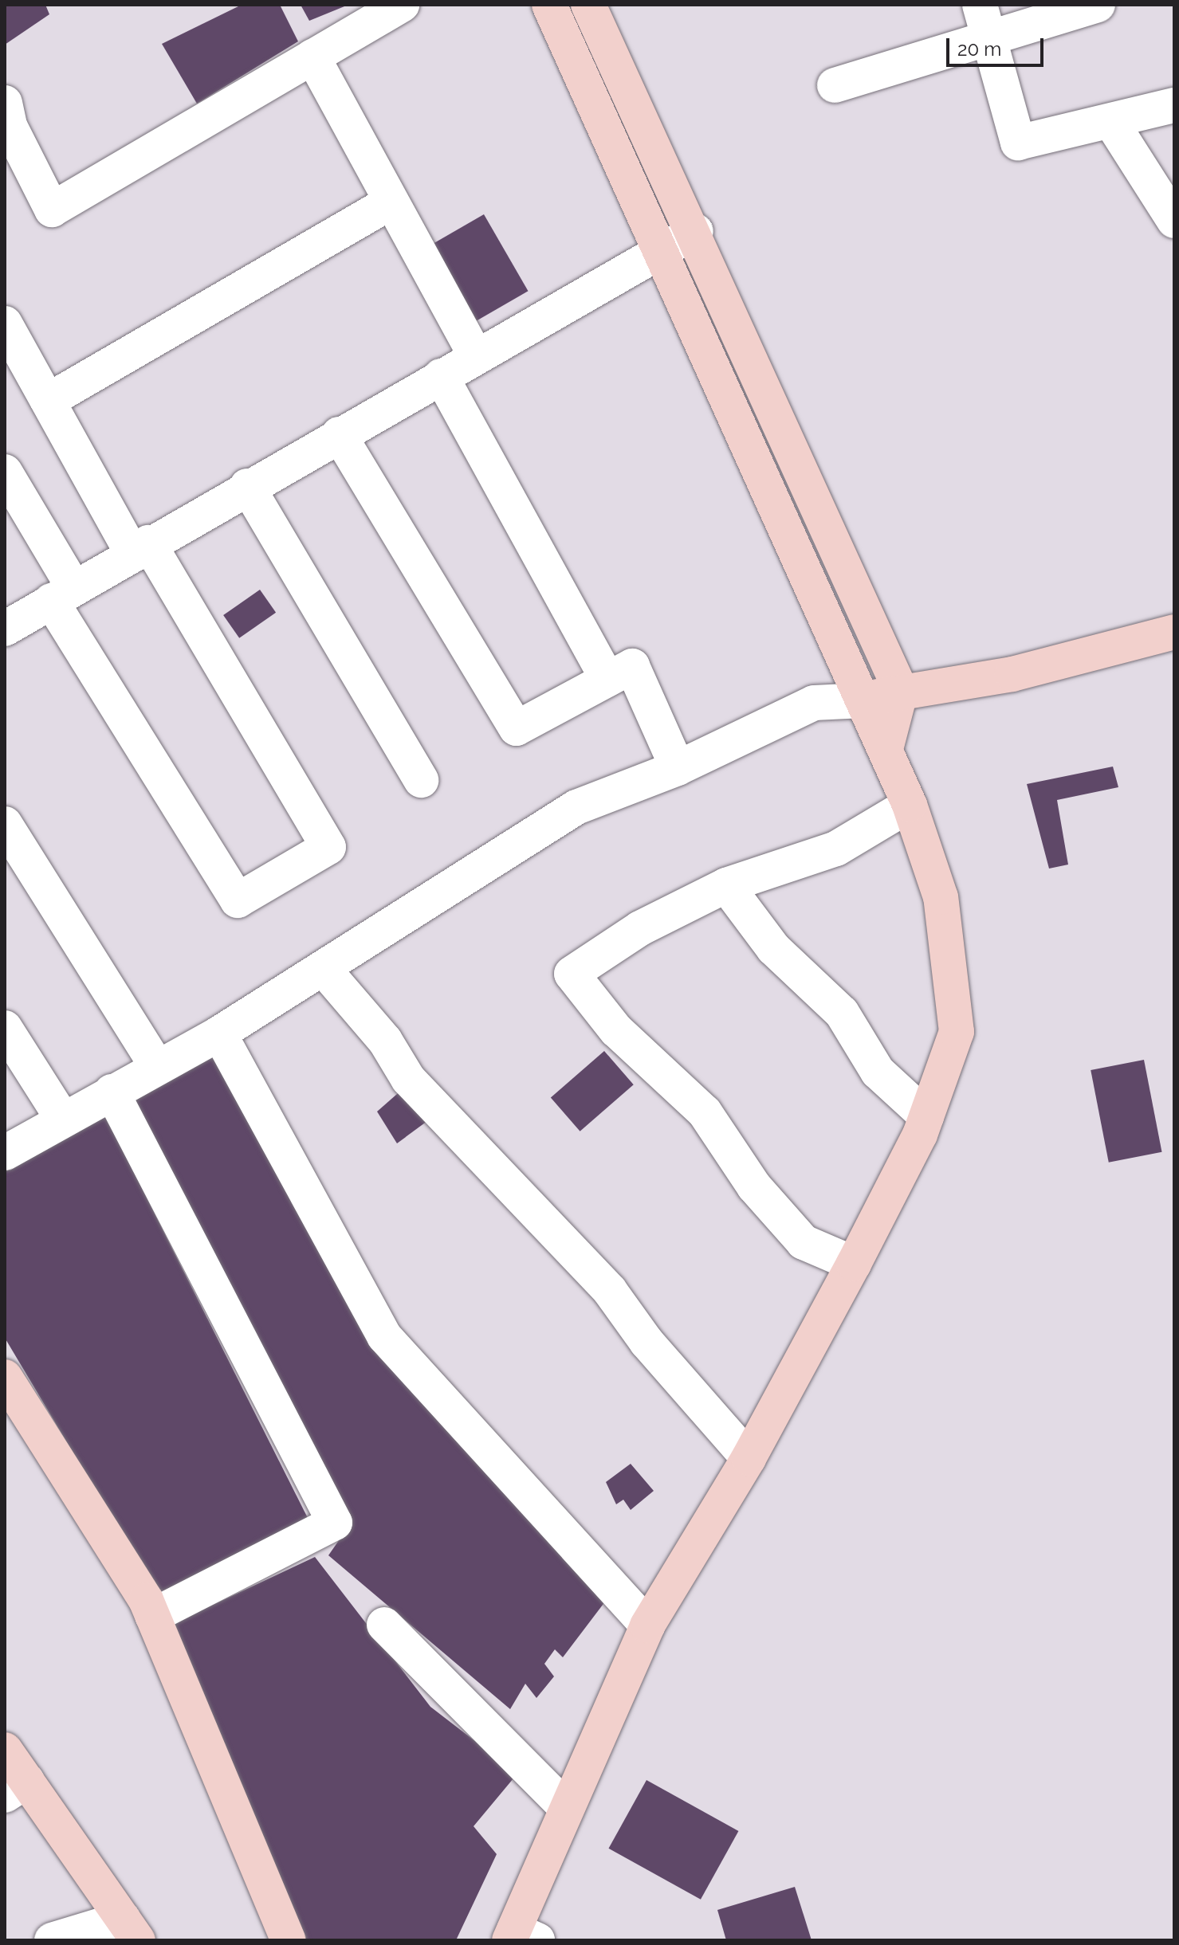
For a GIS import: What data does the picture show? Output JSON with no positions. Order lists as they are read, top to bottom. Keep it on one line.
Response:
{"scale_bar":"20 m"}
